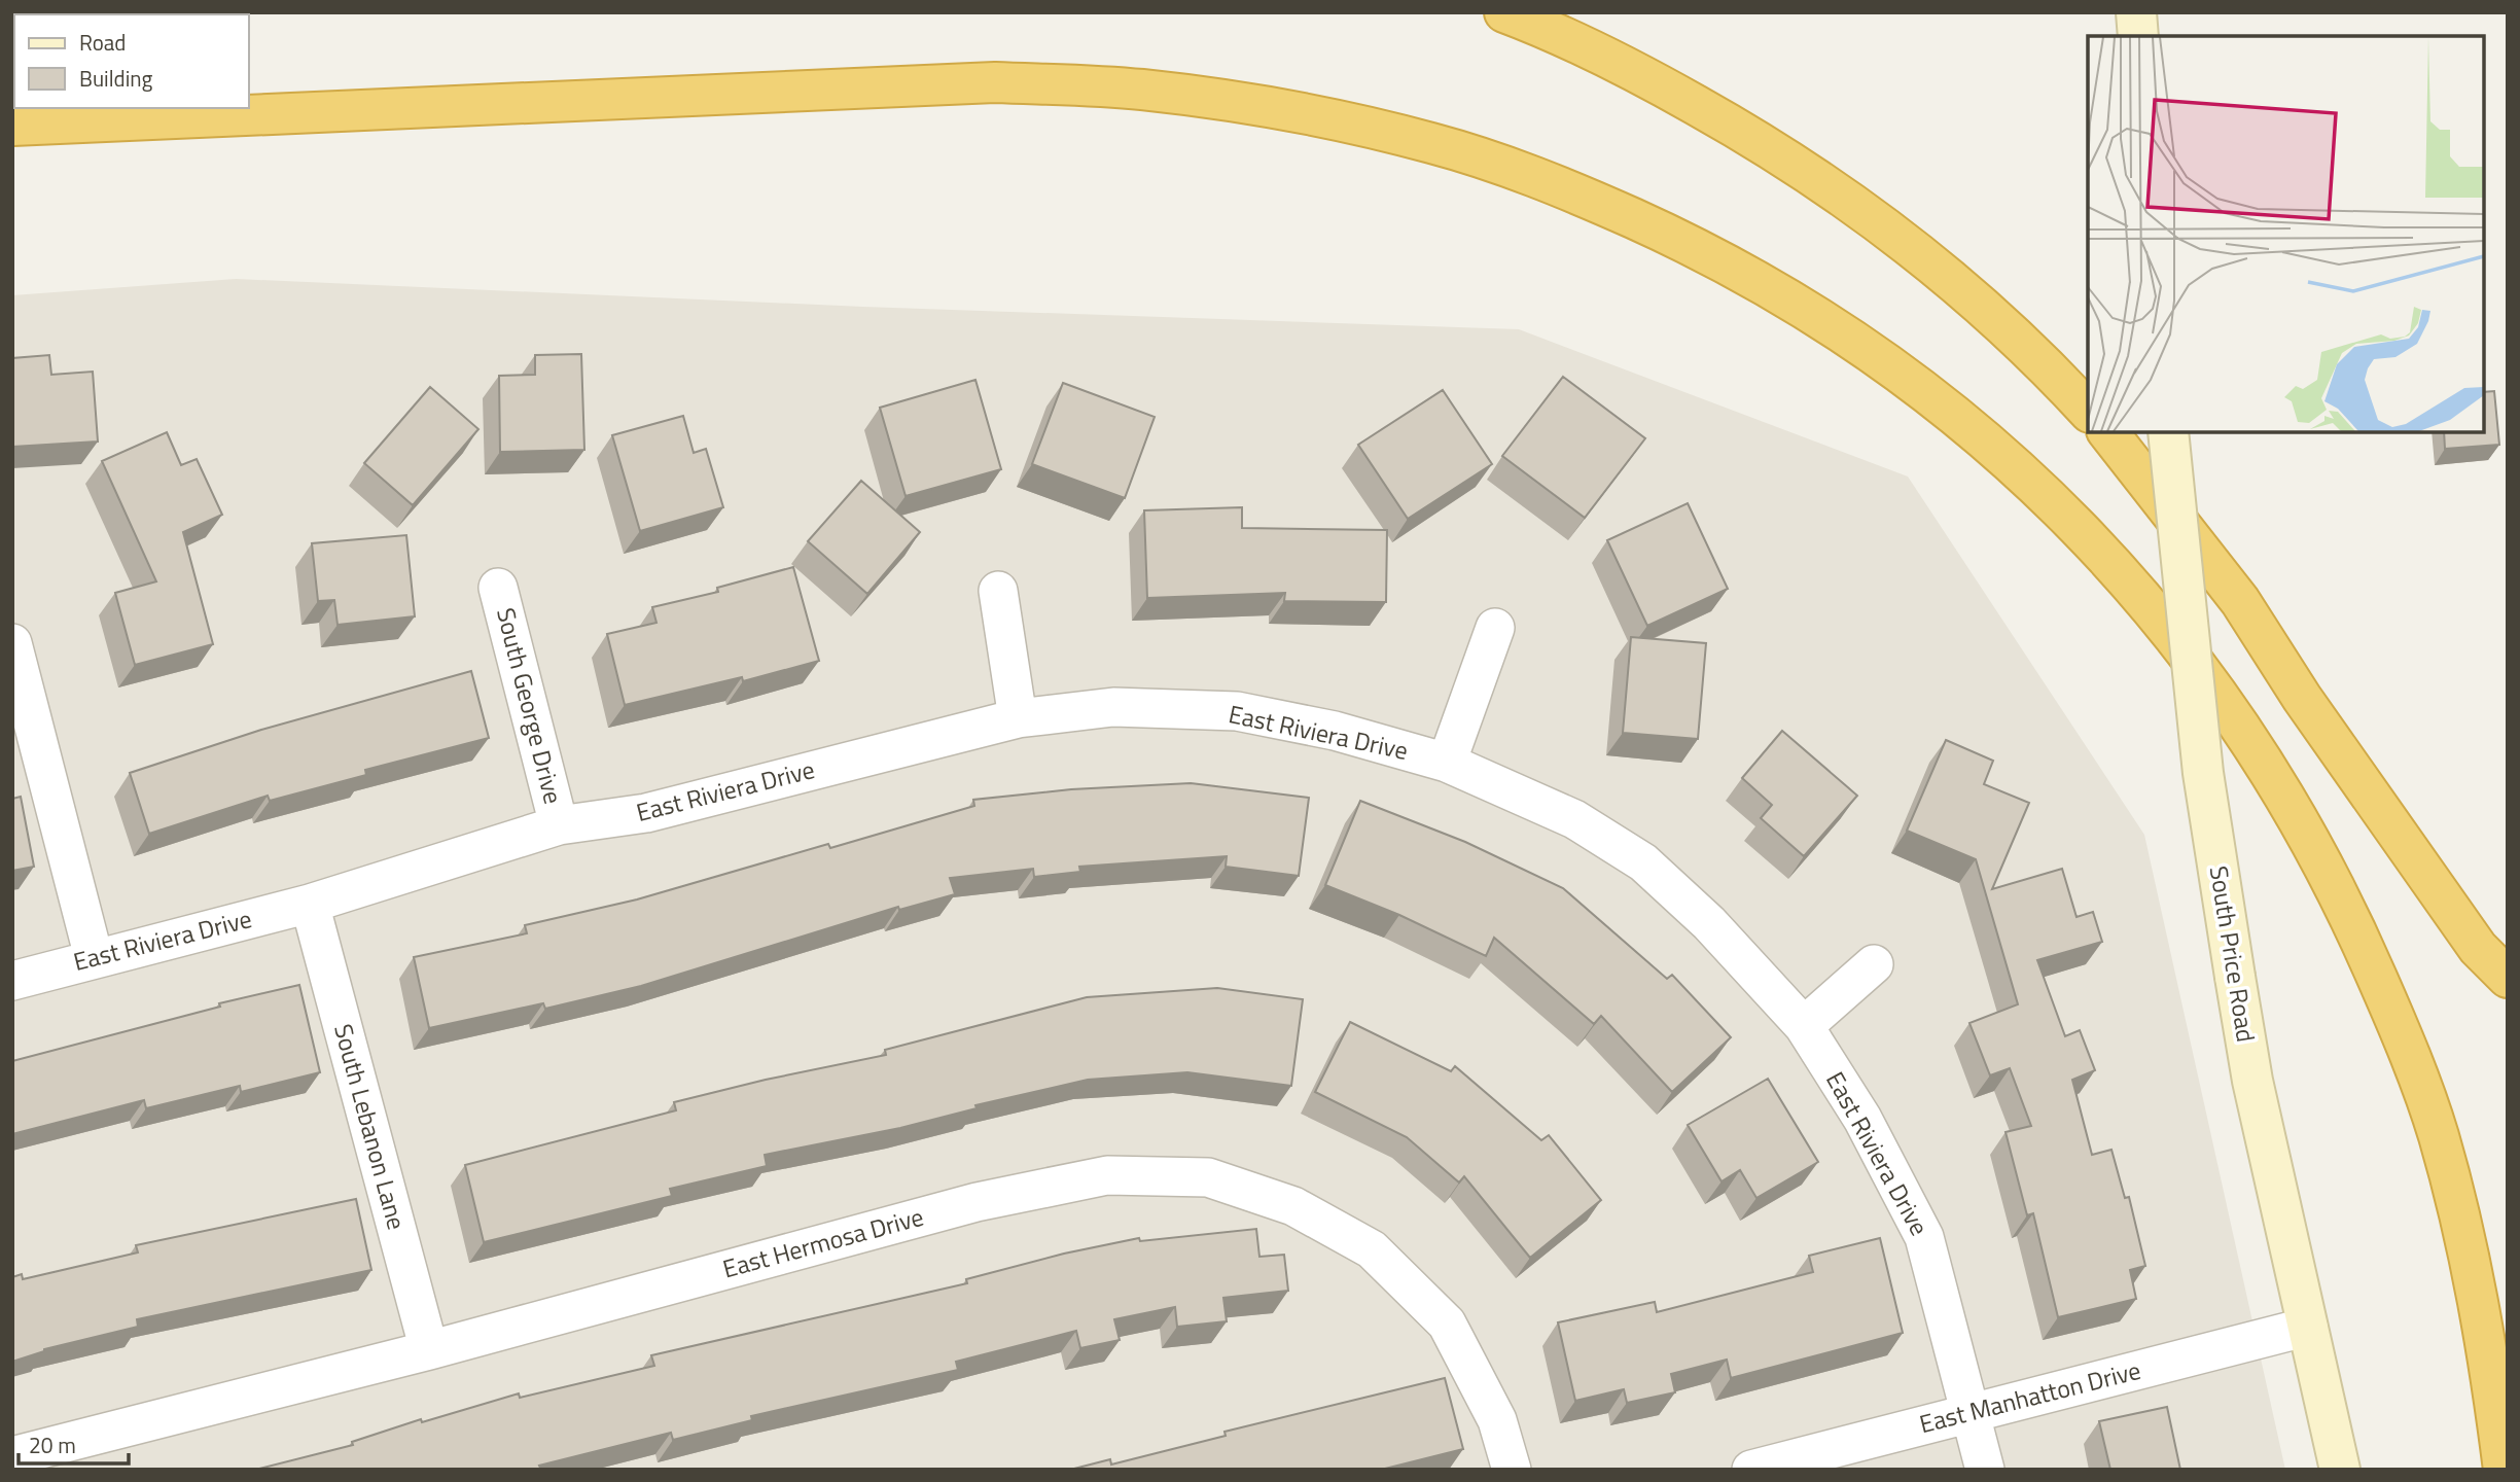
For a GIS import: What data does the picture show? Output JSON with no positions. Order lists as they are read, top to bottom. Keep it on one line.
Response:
{"streets":{"main road":["South Price Road"],"street":["South George Drive","East Riviera Drive","South Lebanon Lane","East Hermosa Drive","East Manhatton Drive"]},"crossings":[["South George Drive","East Riviera Drive"],["East Riviera Drive","South Lebanon Lane"],["East Riviera Drive","East Manhatton Drive"],["South Price Road","East Manhatton Drive"],["South Lebanon Lane","East Hermosa Drive"]],"legend":["Road","Building"],"scale_bar":"20 m"}
